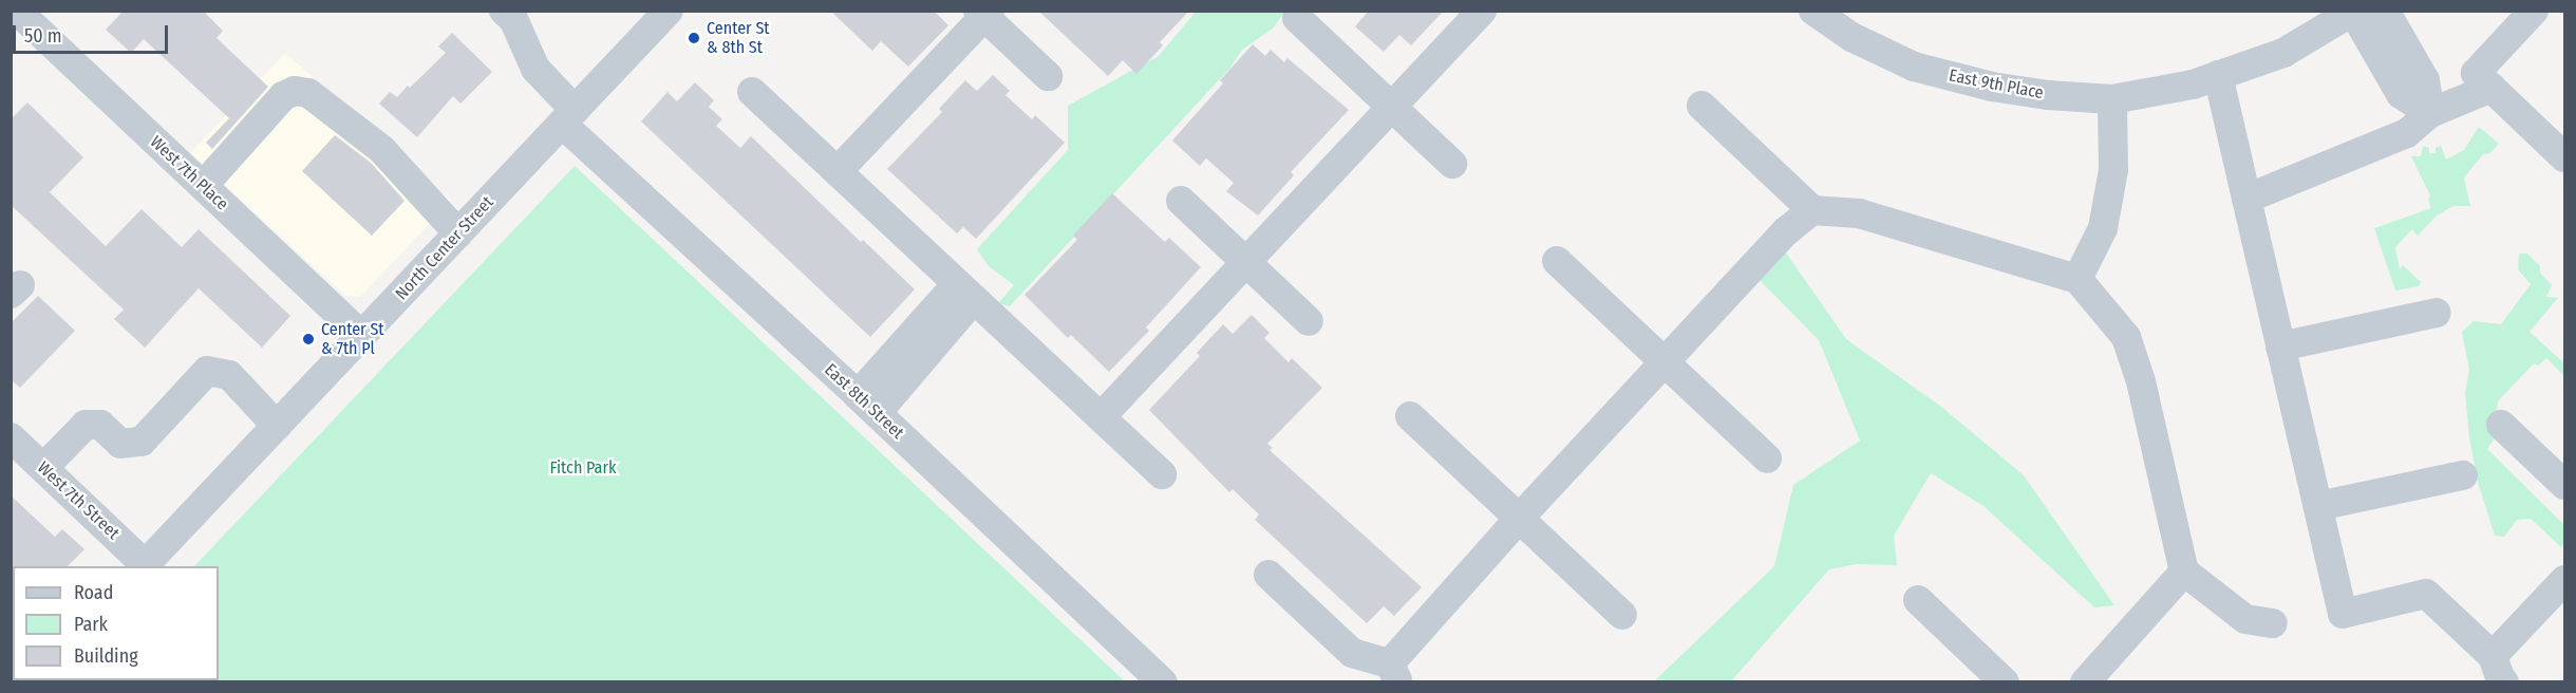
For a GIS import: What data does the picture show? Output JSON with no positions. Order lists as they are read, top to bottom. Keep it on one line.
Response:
{"streets":{"street":["East 9th Place","West 7th Place","North Center Street","East 8th Street","West 7th Street"]},"crossings":[["West 7th Place","North Center Street"],["North Center Street","East 8th Street"],["North Center Street","West 7th Street"]],"parks":["Fitch Park"],"places":["Center St & 8th St","Center St & 7th Pl"],"legend":["Road","Park","Building"],"scale_bar":"50 m"}
